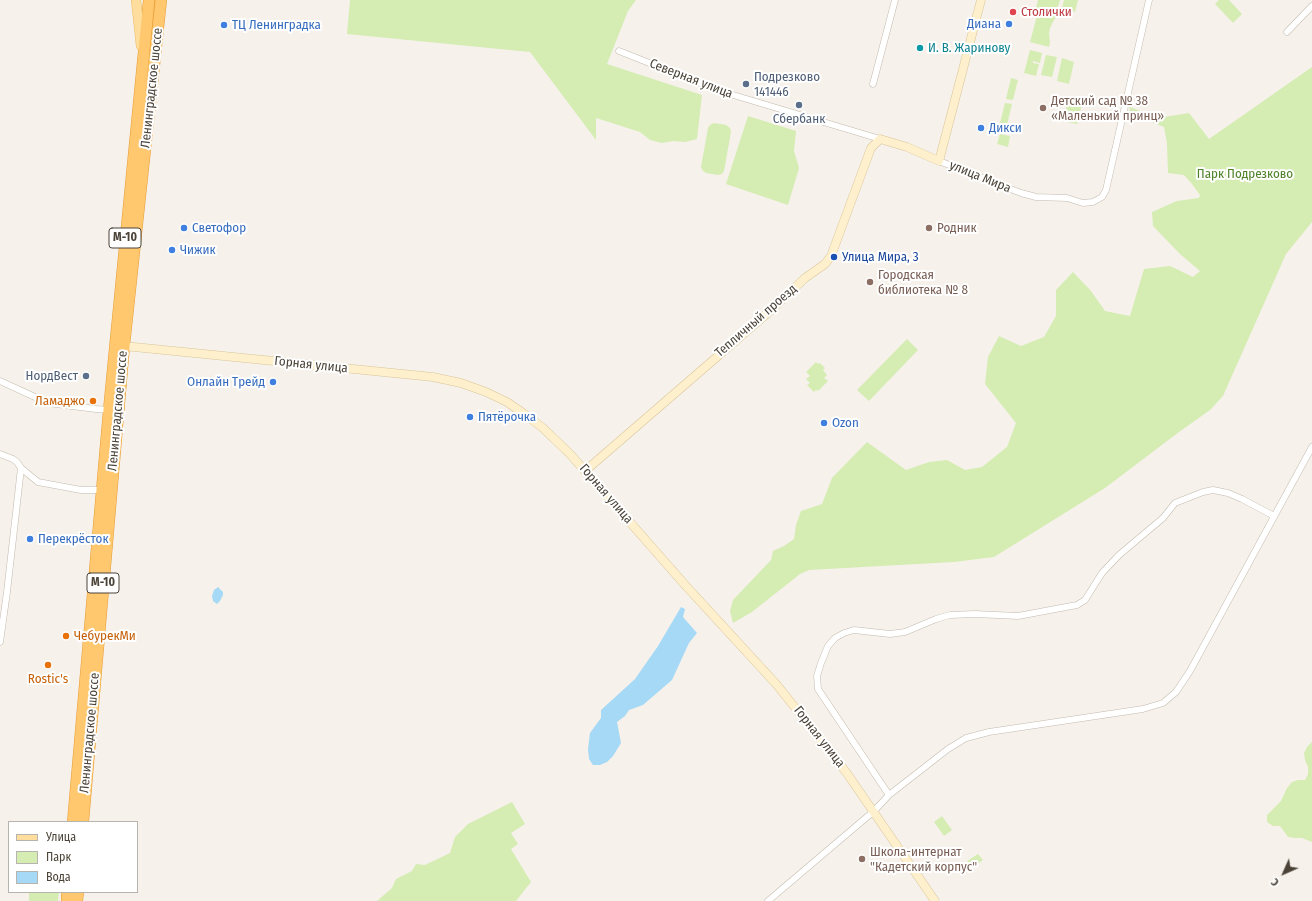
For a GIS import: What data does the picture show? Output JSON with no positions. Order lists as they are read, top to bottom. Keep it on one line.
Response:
{"streets":{"highway":["Ленинградское шоссе","М-10"],"street":["Северная улица","улица Мира","Тепличный проезд","Горная улица"]},"crossings":[["Северная улица","улица Мира"],["Северная улица","Тепличный проезд"],["Ленинградское шоссе","Горная улица"],["улица Мира","Тепличный проезд"],["Тепличный проезд","Горная улица"]],"parks":["Парк Подрезково"],"places":["Столички","Диана","ТЦ Ленинградка","И. В. Жаринову","Подрезково 141446","Сбербанк","Детский сад № 38 «Маленький принц»","Дикси","Светофор","Родник","Чижик","Улица Мира, 3","Городская библиотека № 8","НордВест","Онлайн Трейд","Ламаджо","Пятёрочка","Ozon","Перекрёсток","ЧебурекМи","Rostic's","Школа-интернат \"Кадетский корпус\""],"legend":["Улица","Парк","Вода"],"north":"bottom left"}
